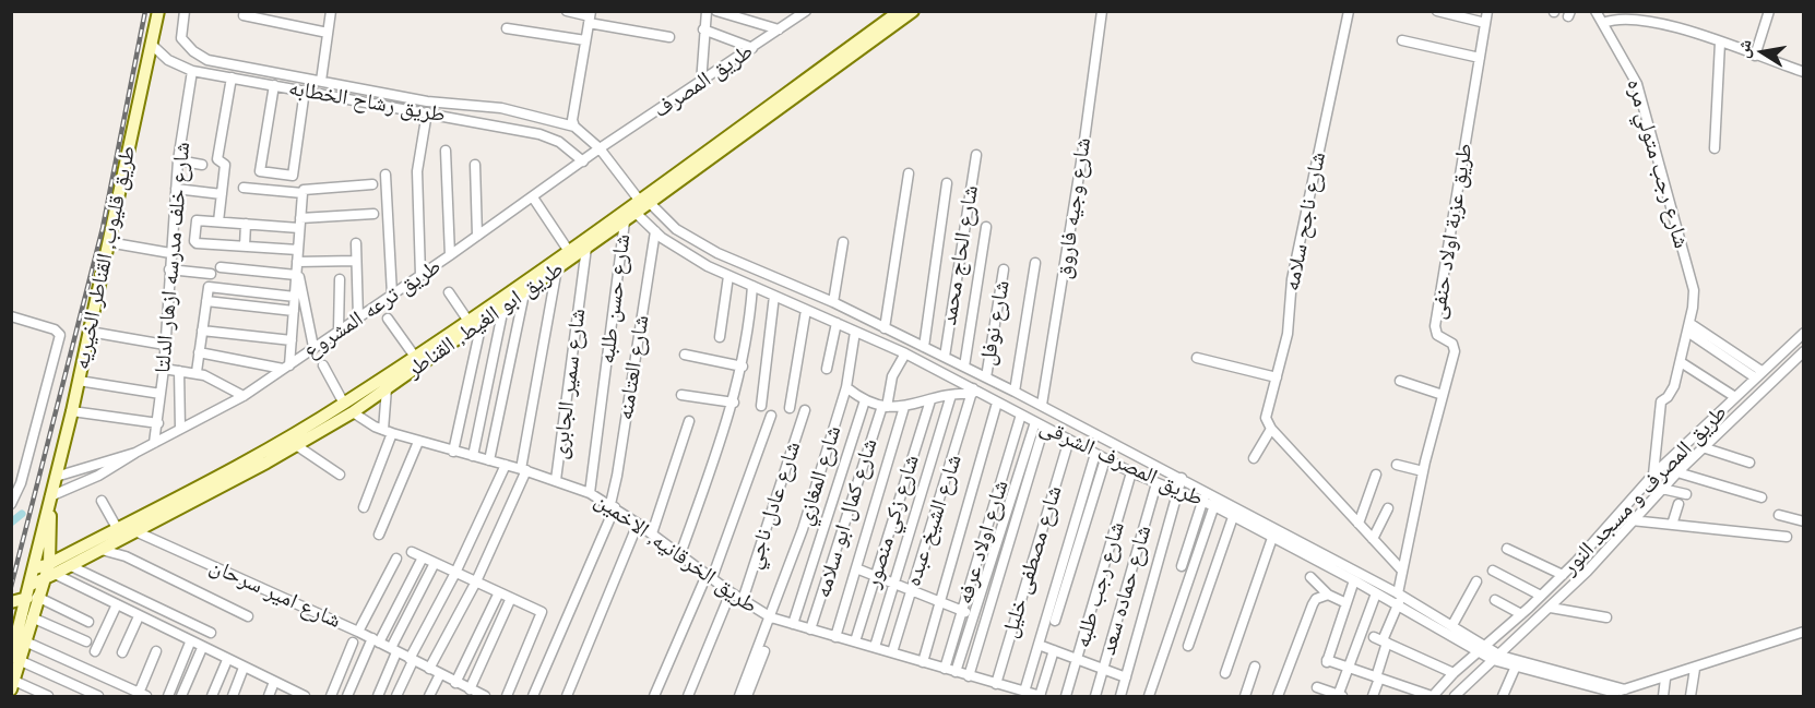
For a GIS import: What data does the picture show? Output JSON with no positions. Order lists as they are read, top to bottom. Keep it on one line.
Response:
{"streets":{"main road":["طريق قليوب, القناطر الخيريه","طريق ابو الغيط, القناطر"],"street":["طريق المصرف","طريق رشاح الخطابه","شارع رجب متولي مره","شارع وجيه فاروق","شارع ناجح سلامه","طريق عزبة اولاد حنفى","شارع الحاج محمد","شارع خلف مدرسه ازهار الدلتا","شارع حسن طلبه","طريق ترعه المشروع","شارع نوفل","شارع العتامنه","شارع سمير الجابرى","طريق المصرف الشرقى","شارع المغازي","طريق المصرف و مسجد النور","شارع عادل ناجي","شارع كمال ابو سلامه","شارع الشيخ عبده","شارع زكي منصور","شارع اولاد عرفه","طريق الخرقانيه, الاخمين","شارع مصطفى خليل","شارع رجب طلبه","شارع حماده سعد","شارع امير سرحان"]},"crossings":[["طريق المصرف","طريق ترعه المشروع"],["طريق المصرف","طريق المصرف الشرقى"],["طريق رشاح الخطابه","طريق قليوب, القناطر الخيريه"],["طريق رشاح الخطابه","شارع خلف مدرسه ازهار الدلتا"],["طريق رشاح الخطابه","طريق ترعه المشروع"],["شارع رجب متولي مره","طريق المصرف و مسجد النور"],["شارع وجيه فاروق","طريق المصرف الشرقى"],["طريق عزبة اولاد حنفى","طريق المصرف الشرقى"],["شارع الحاج محمد","طريق المصرف الشرقى"],["طريق قليوب, القناطر الخيريه","طريق ترعه المشروع"],["طريق قليوب, القناطر الخيريه","طريق ابو الغيط, القناطر"],["شارع خلف مدرسه ازهار الدلتا","طريق ترعه المشروع"],["شارع حسن طلبه","طريق ابو الغيط, القناطر"],["شارع حسن طلبه","طريق الخرقانيه, الاخمين"],["طريق ترعه المشروع","طريق المصرف الشرقى"],["طريق ابو الغيط, القناطر","شارع سمير الجابرى"],["طريق ابو الغيط, القناطر","طريق المصرف الشرقى"],["طريق ابو الغيط, القناطر","طريق الخرقانيه, الاخمين"],["طريق ابو الغيط, القناطر","شارع امير سرحان"],["شارع نوفل","طريق المصرف الشرقى"],["شارع العتامنه","طريق المصرف الشرقى"],["شارع العتامنه","طريق الخرقانيه, الاخمين"],["شارع سمير الجابرى","طريق الخرقانيه, الاخمين"],["طريق المصرف الشرقى","شارع المغازي"],["طريق المصرف الشرقى","طريق المصرف و مسجد النور"],["طريق المصرف الشرقى","شارع كمال ابو سلامه"],["طريق المصرف الشرقى","شارع الشيخ عبده"],["طريق المصرف الشرقى","شارع اولاد عرفه"],["طريق المصرف الشرقى","شارع مصطفى خليل"],["طريق المصرف الشرقى","شارع رجب طلبه"],["طريق المصرف الشرقى","شارع حماده سعد"],["شارع المغازي","طريق الخرقانيه, الاخمين"],["شارع عادل ناجي","طريق الخرقانيه, الاخمين"],["شارع كمال ابو سلامه","طريق الخرقانيه, الاخمين"],["شارع الشيخ عبده","طريق الخرقانيه, الاخمين"],["شارع زكي منصور","طريق الخرقانيه, الاخمين"],["شارع اولاد عرفه","طريق الخرقانيه, الاخمين"],["طريق الخرقانيه, الاخمين","شارع مصطفى خليل"],["شارع مصطفى خليل","شارع رجب طلبه"],["شارع مصطفى خليل","شارع حماده سعد"]],"north":"left"}
